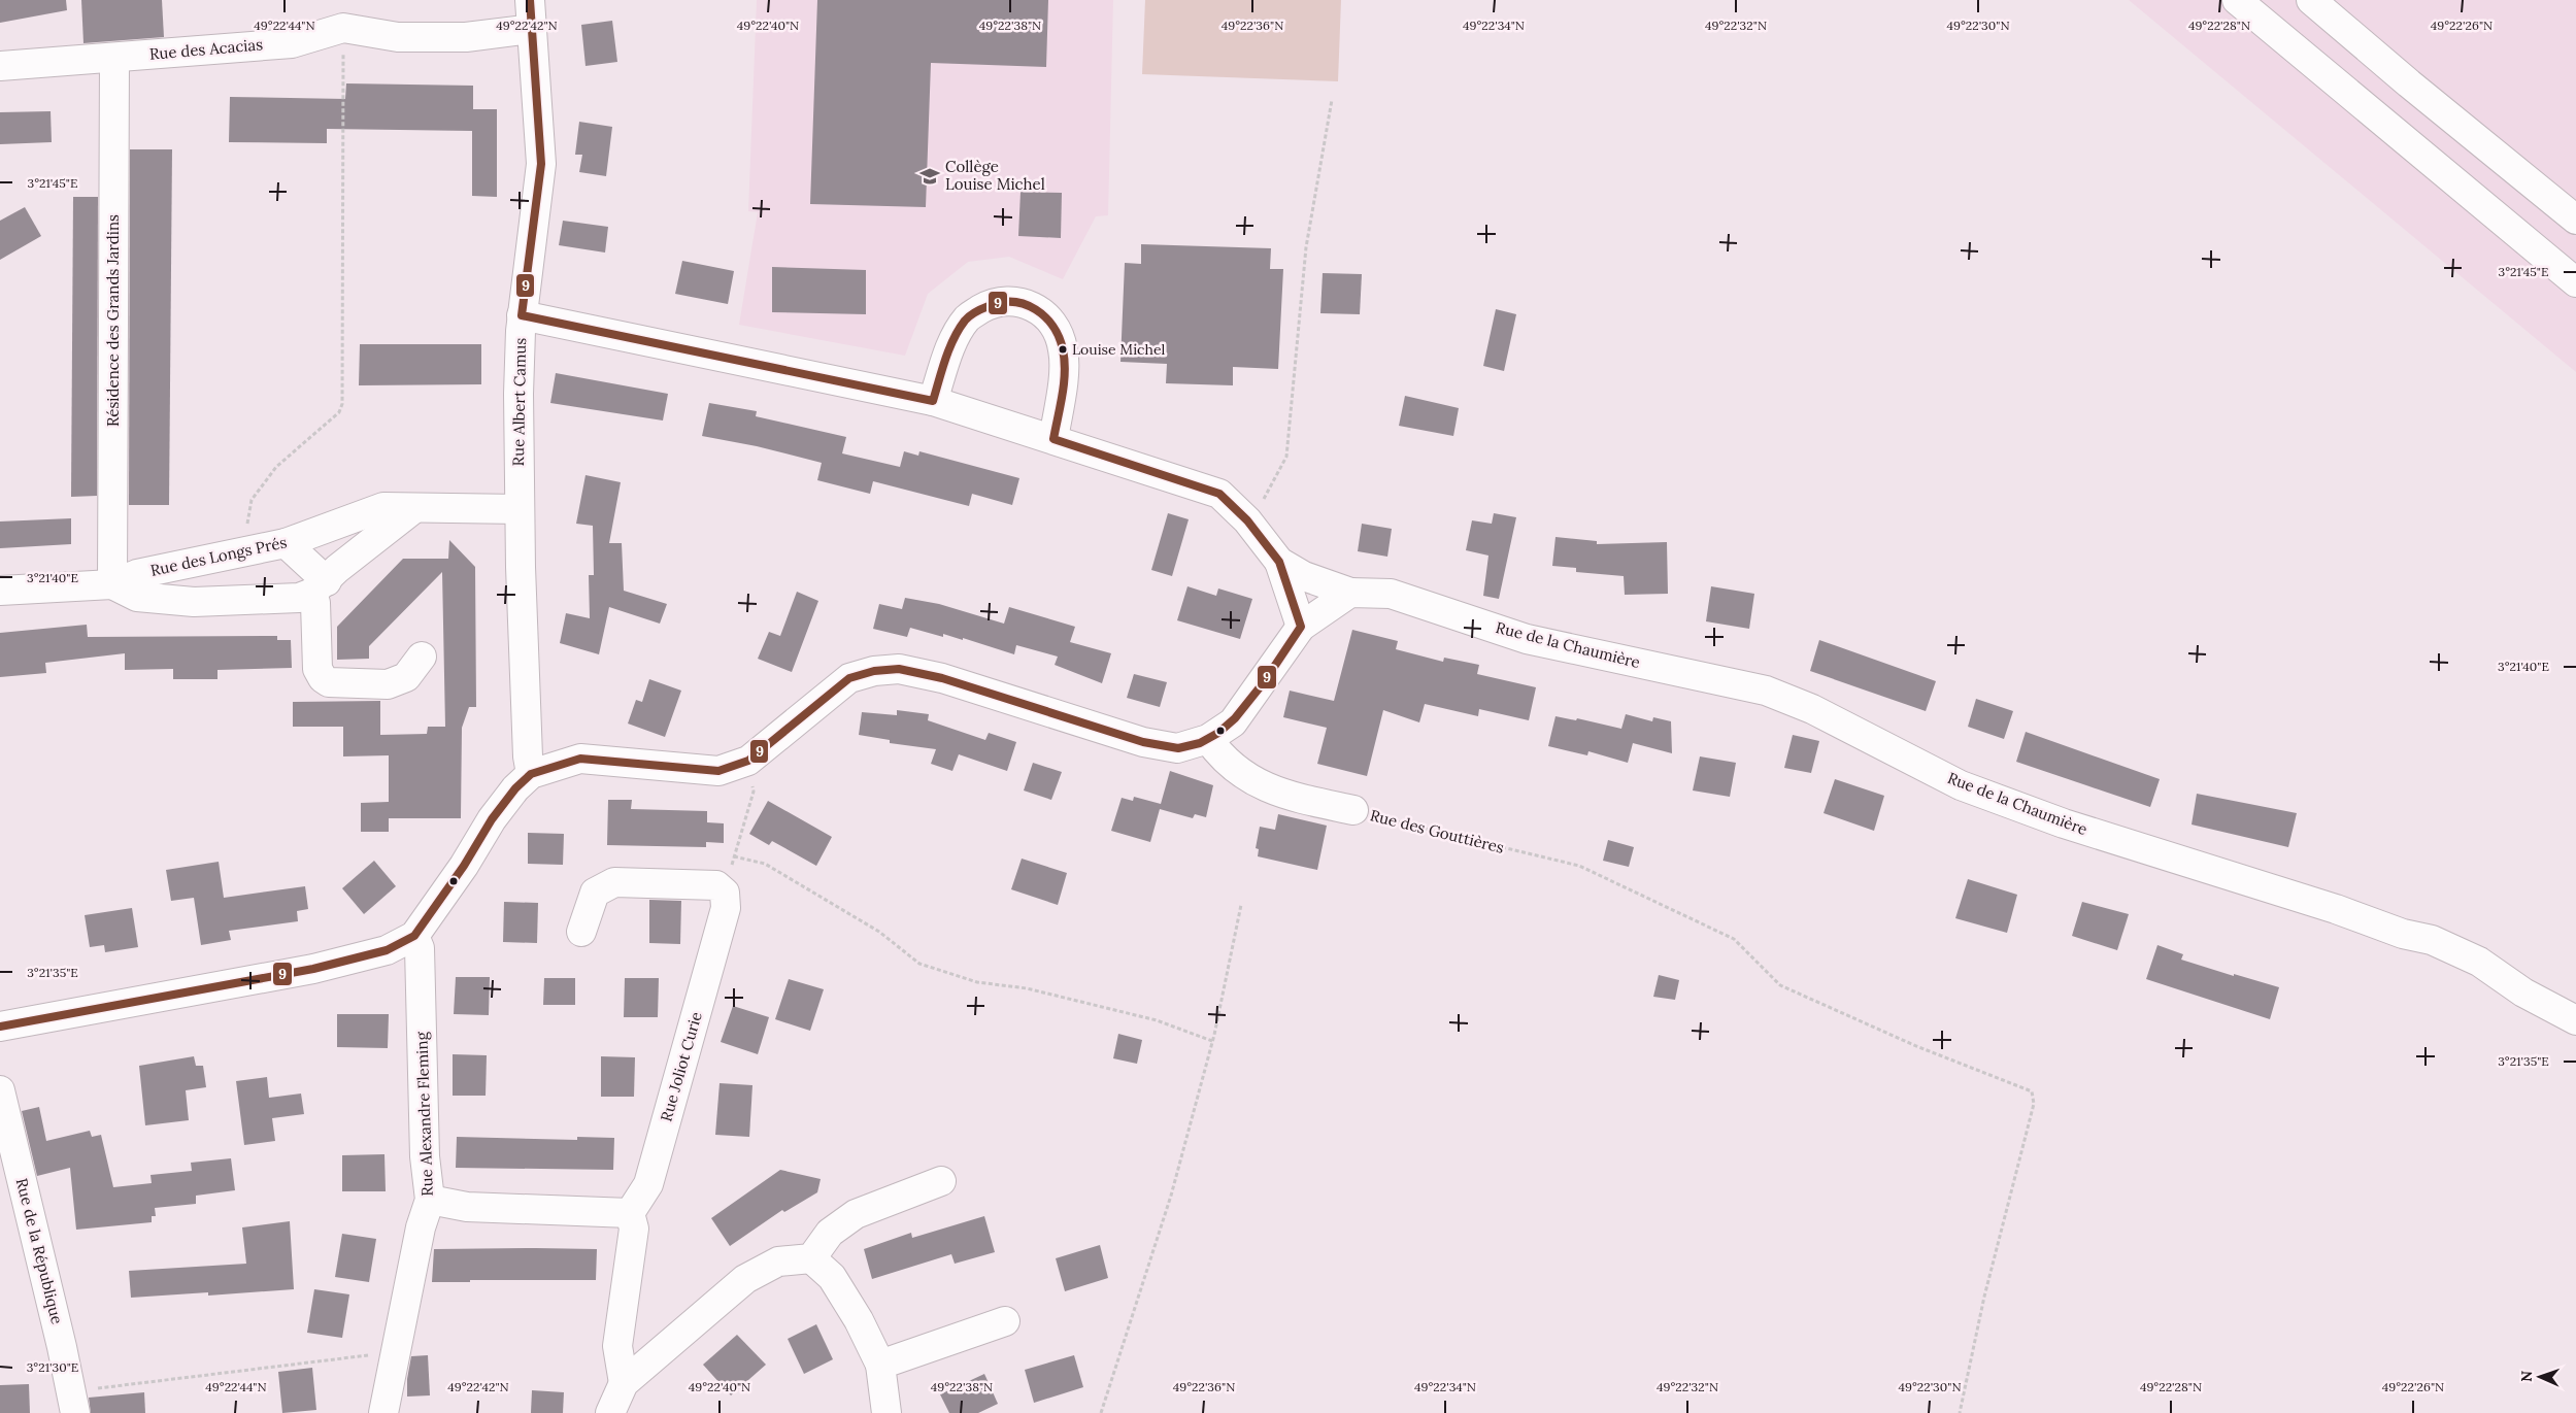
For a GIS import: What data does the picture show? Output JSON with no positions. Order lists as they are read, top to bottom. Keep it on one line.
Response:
{"streets":{"main road":["Rue des Acacias","Résidence des Grands Jardins","Rue Albert Camus","Rue des Longs Prés","Rue de la Chaumière","Rue des Gouttières","Rue Joliot Curie","Rue Alexandre Fleming","Rue de la République"]},"crossings":[["Rue des Acacias","Résidence des Grands Jardins"],["Rue des Acacias","Rue Albert Camus"],["Résidence des Grands Jardins","Rue des Longs Prés"],["Rue Albert Camus","Rue des Longs Prés"]],"places":{"school or university":["Collège Louise Michel"],"other":["Louise Michel"]},"lines":["transit line 9"],"north":"left","coordinates":["49°22'44\"N","49°22'42\"N","49°22'40\"N","49°22'38\"N","49°22'36\"N","49°22'34\"N","49°22'32\"N","49°22'30\"N","49°22'28\"N","49°22'26\"N","3°21'45\"E","3°21'40\"E","3°21'35\"E","3°21'30\"E"]}
